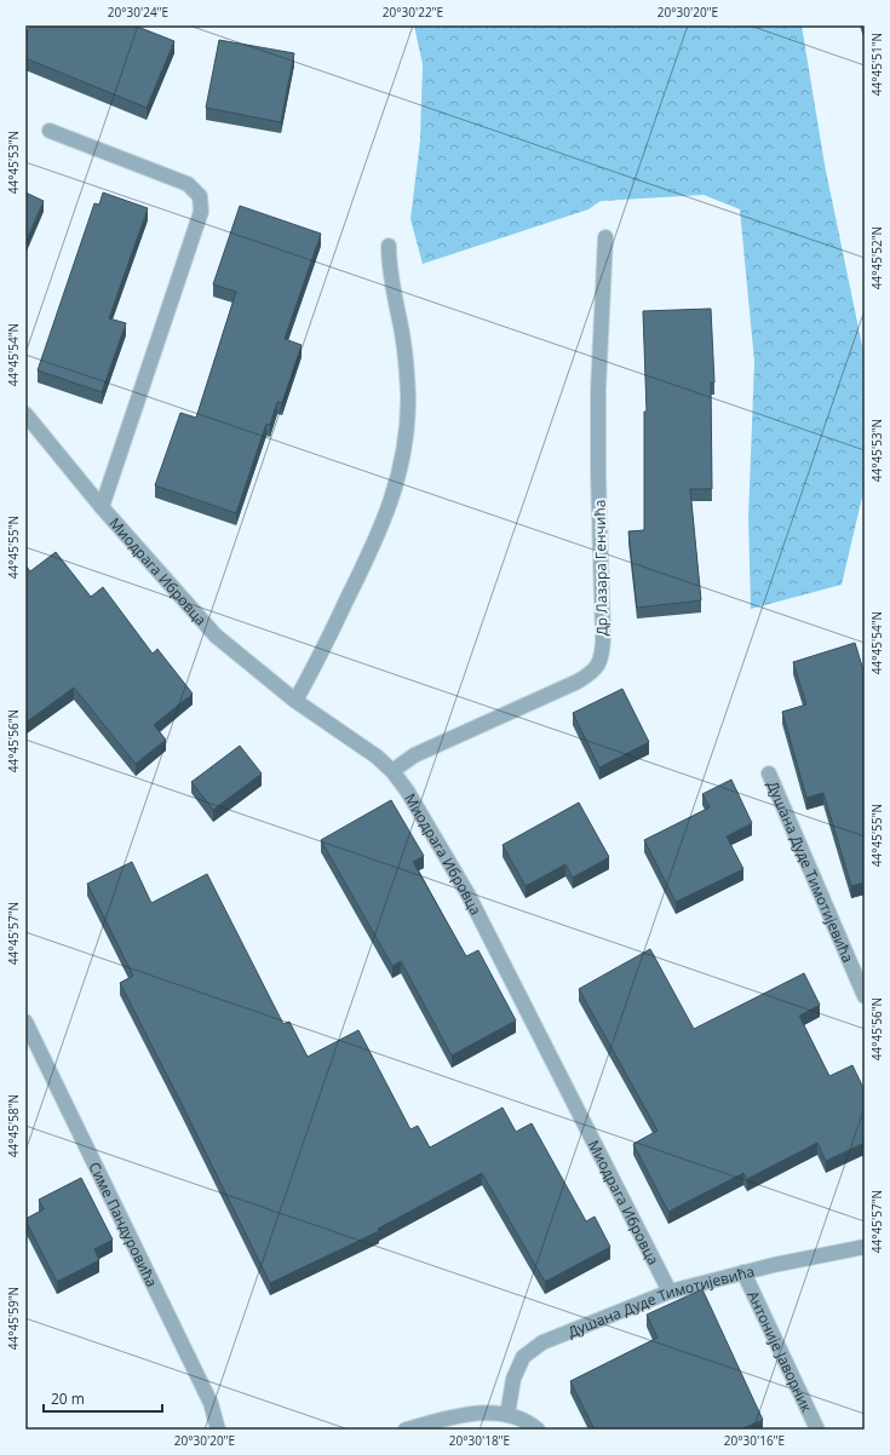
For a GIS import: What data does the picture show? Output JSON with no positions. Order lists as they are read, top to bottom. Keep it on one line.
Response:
{"streets":{"street":["Др Лазара Генчића","Миодрага Ибровца","Душана Дуде Тимотијевића","Симе Пандуровића","Антоније Јаворник"]},"crossings":[["Др Лазара Генчића","Миодрага Ибровца"],["Миодрага Ибровца","Душана Дуде Тимотијевића"],["Душана Дуде Тимотијевића","Антоније Јаворник"]],"scale_bar":"20 m","coordinates":["20°30'24\"E","20°30'22\"E","20°30'20\"E","44°45'51\"N","44°45'53\"N","44°45'52\"N","44°45'54\"N","44°45'55\"N","44°45'56\"N","44°45'57\"N","44°45'58\"N","44°45'59\"N","20°30'18\"E","20°30'16\"E"]}
